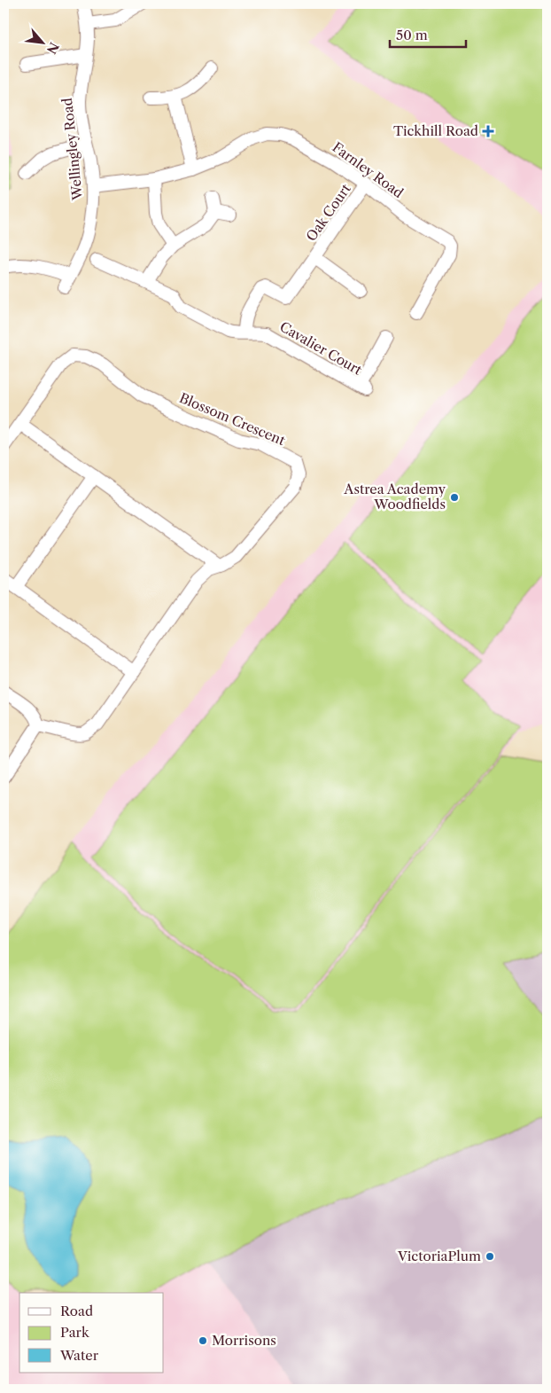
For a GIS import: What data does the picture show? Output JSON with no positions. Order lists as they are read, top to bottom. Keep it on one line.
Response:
{"streets":{"street":["Wellingley Road","Farnley Road","Oak Court","Cavalier Court","Blossom Crescent"]},"crossings":[["Wellingley Road","Farnley Road"],["Farnley Road","Oak Court"],["Oak Court","Cavalier Court"]],"places":{"health":["Tickhill Road"],"other":["Astrea Academy Woodfields","VictoriaPlum","Morrisons"]},"legend":["Road","Park","Water"],"scale_bar":"50 m","north":"bottom right"}
